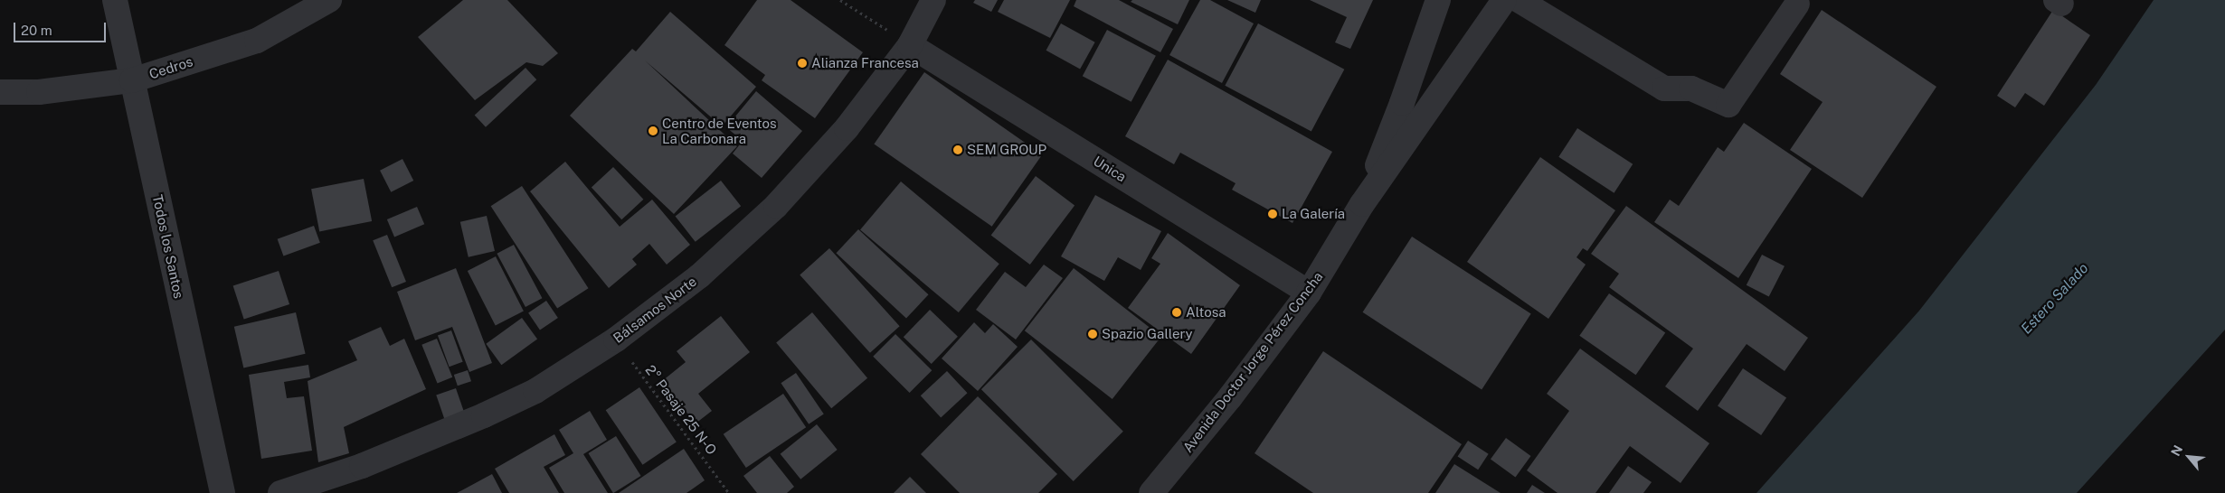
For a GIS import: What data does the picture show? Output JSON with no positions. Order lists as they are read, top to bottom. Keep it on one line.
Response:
{"streets":{"street":["Cedros","Unica","Todos los Santos","Bálsamos Norte","Avenida Doctor Jorge Pérez Concha"],"path":["2° Pasaje 25 N-O"]},"crossings":[["Cedros","Todos los Santos"],["Unica","Bálsamos Norte"],["Unica","Avenida Doctor Jorge Pérez Concha"],["Bálsamos Norte","2° Pasaje 25 N-O"]],"water":["Estero Salado"],"places":["Alianza Francesa","Centro de Eventos La Carbonara","SEM GROUP","La Galería","Altosa","Spazio Gallery"],"scale_bar":"20 m","north":"top left"}
